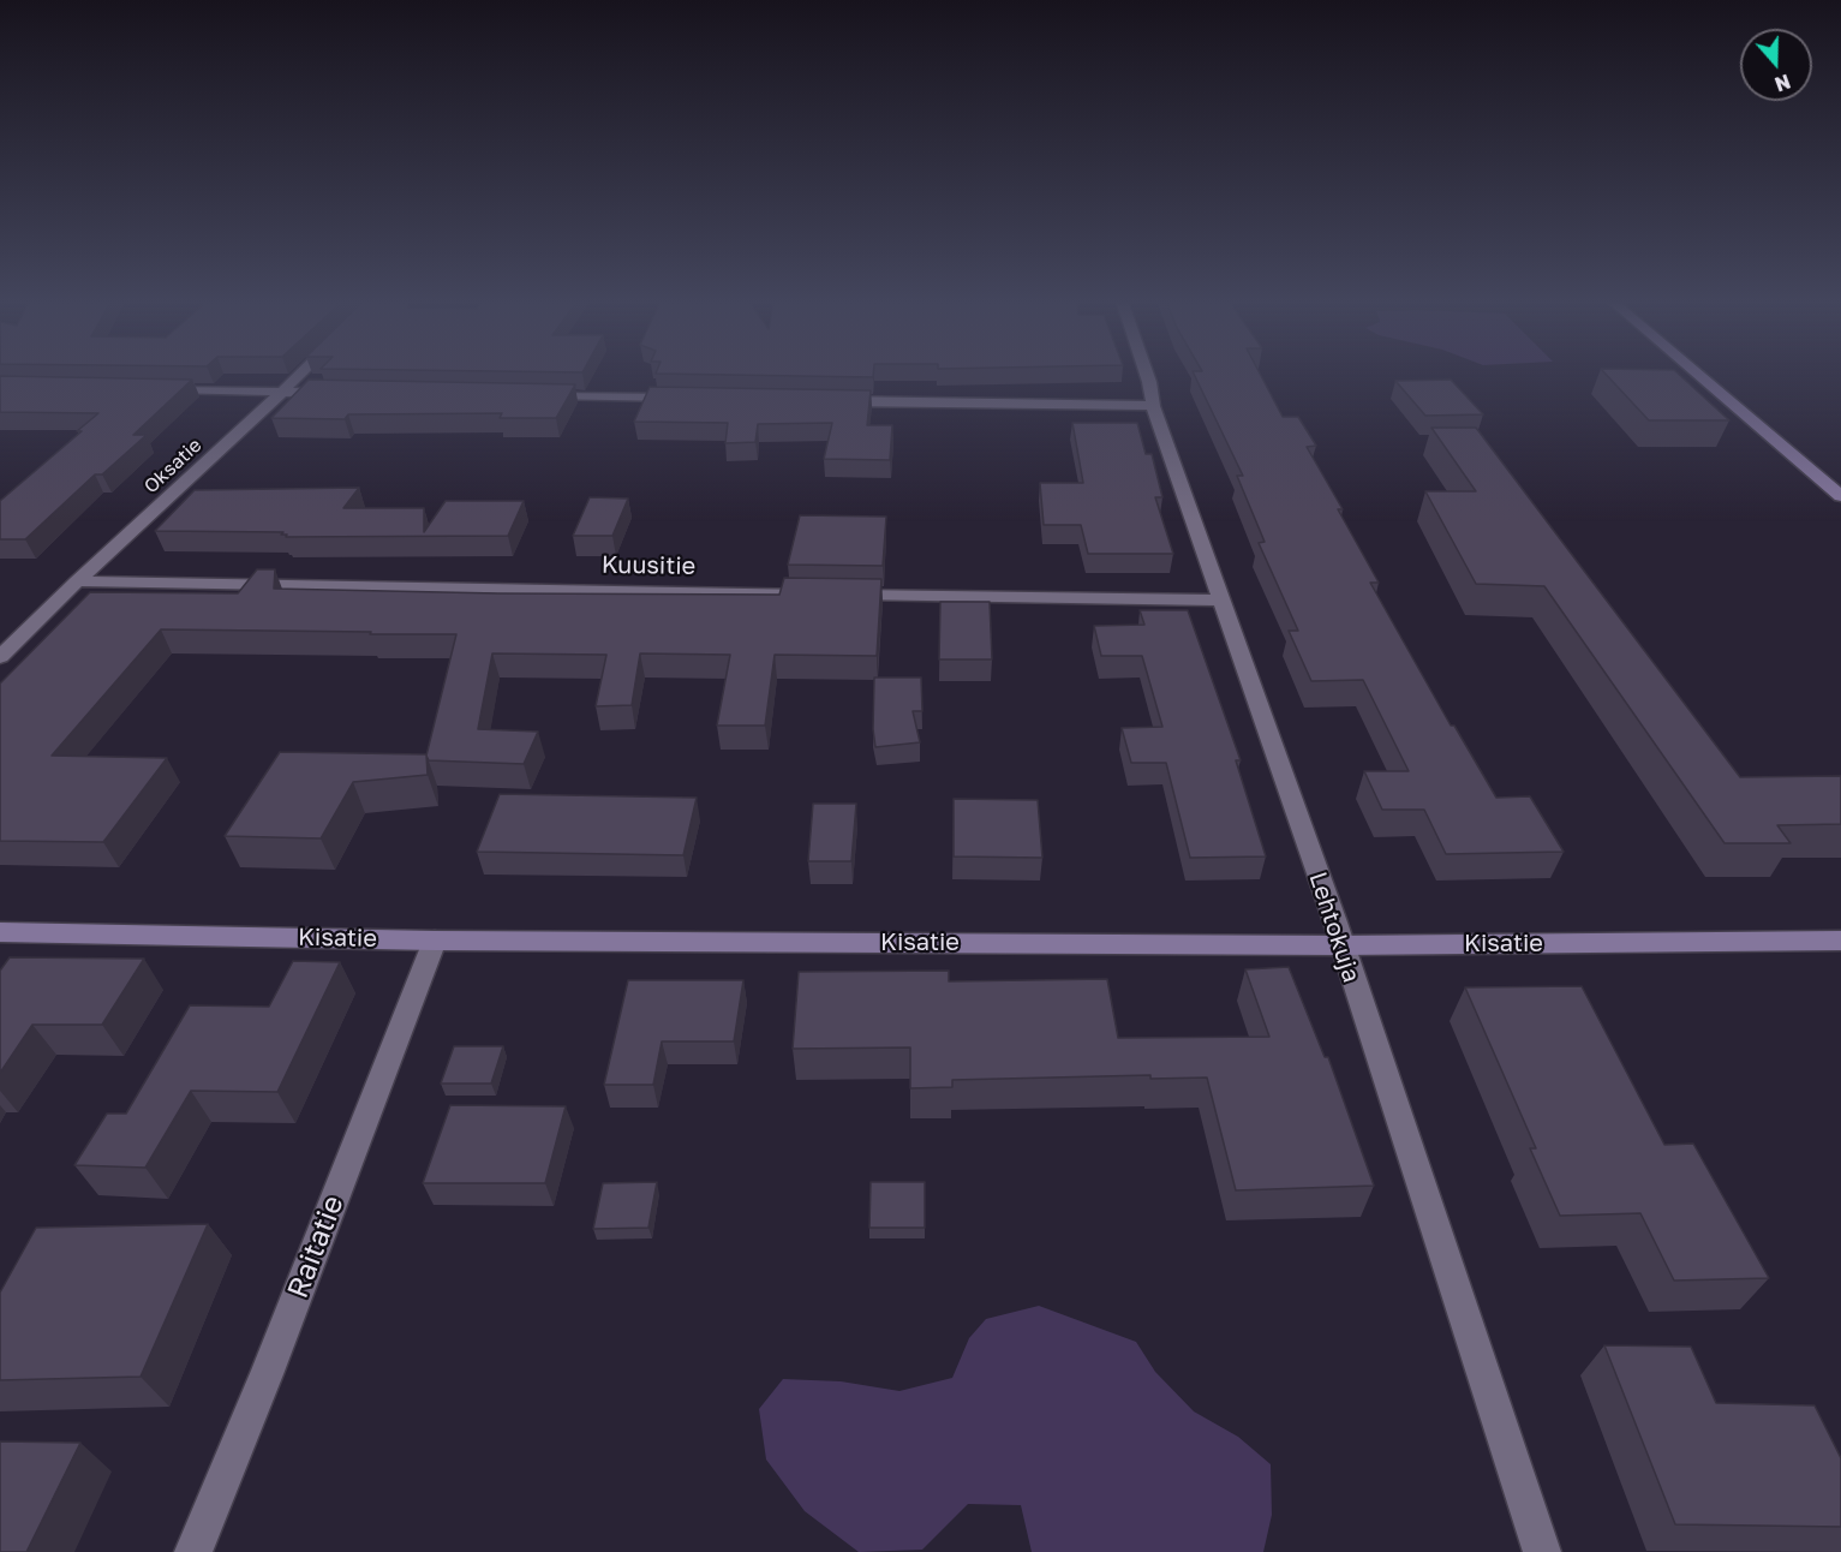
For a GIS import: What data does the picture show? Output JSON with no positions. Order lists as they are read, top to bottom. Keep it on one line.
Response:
{"streets":{"street":["Oksatie","Kuusitie","Lehtokuja","Kisatie","Raitatie"]},"crossings":[["Oksatie","Kuusitie"],["Kuusitie","Lehtokuja"],["Lehtokuja","Kisatie"],["Kisatie","Raitatie"]],"north":"bottom"}
